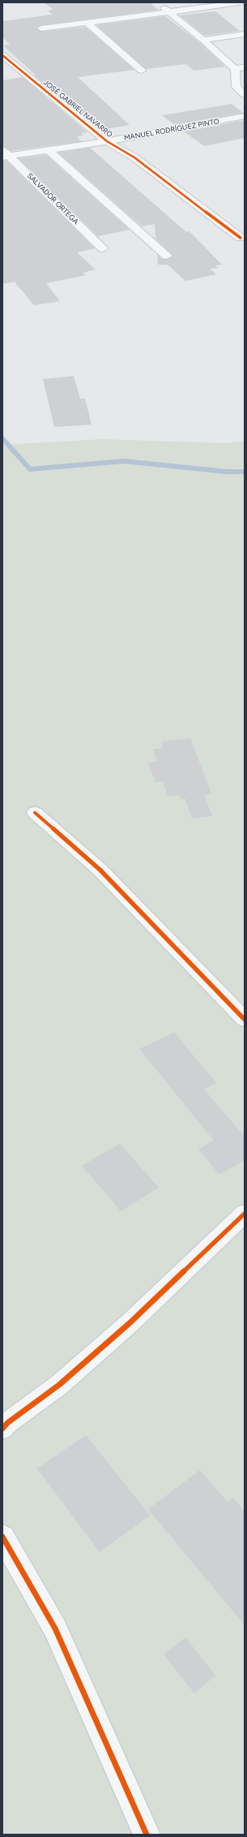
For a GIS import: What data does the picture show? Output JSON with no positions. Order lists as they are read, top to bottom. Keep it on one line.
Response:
{"streets":{"street":["JOSÉ GABRIEL NAVARRO","MANUEL RODRÍGUEZ PINTO","SALVADOR ORTEGA"]},"crossings":[["JOSÉ GABRIEL NAVARRO","MANUEL RODRÍGUEZ PINTO"],["MANUEL RODRÍGUEZ PINTO","SALVADOR ORTEGA"]]}
